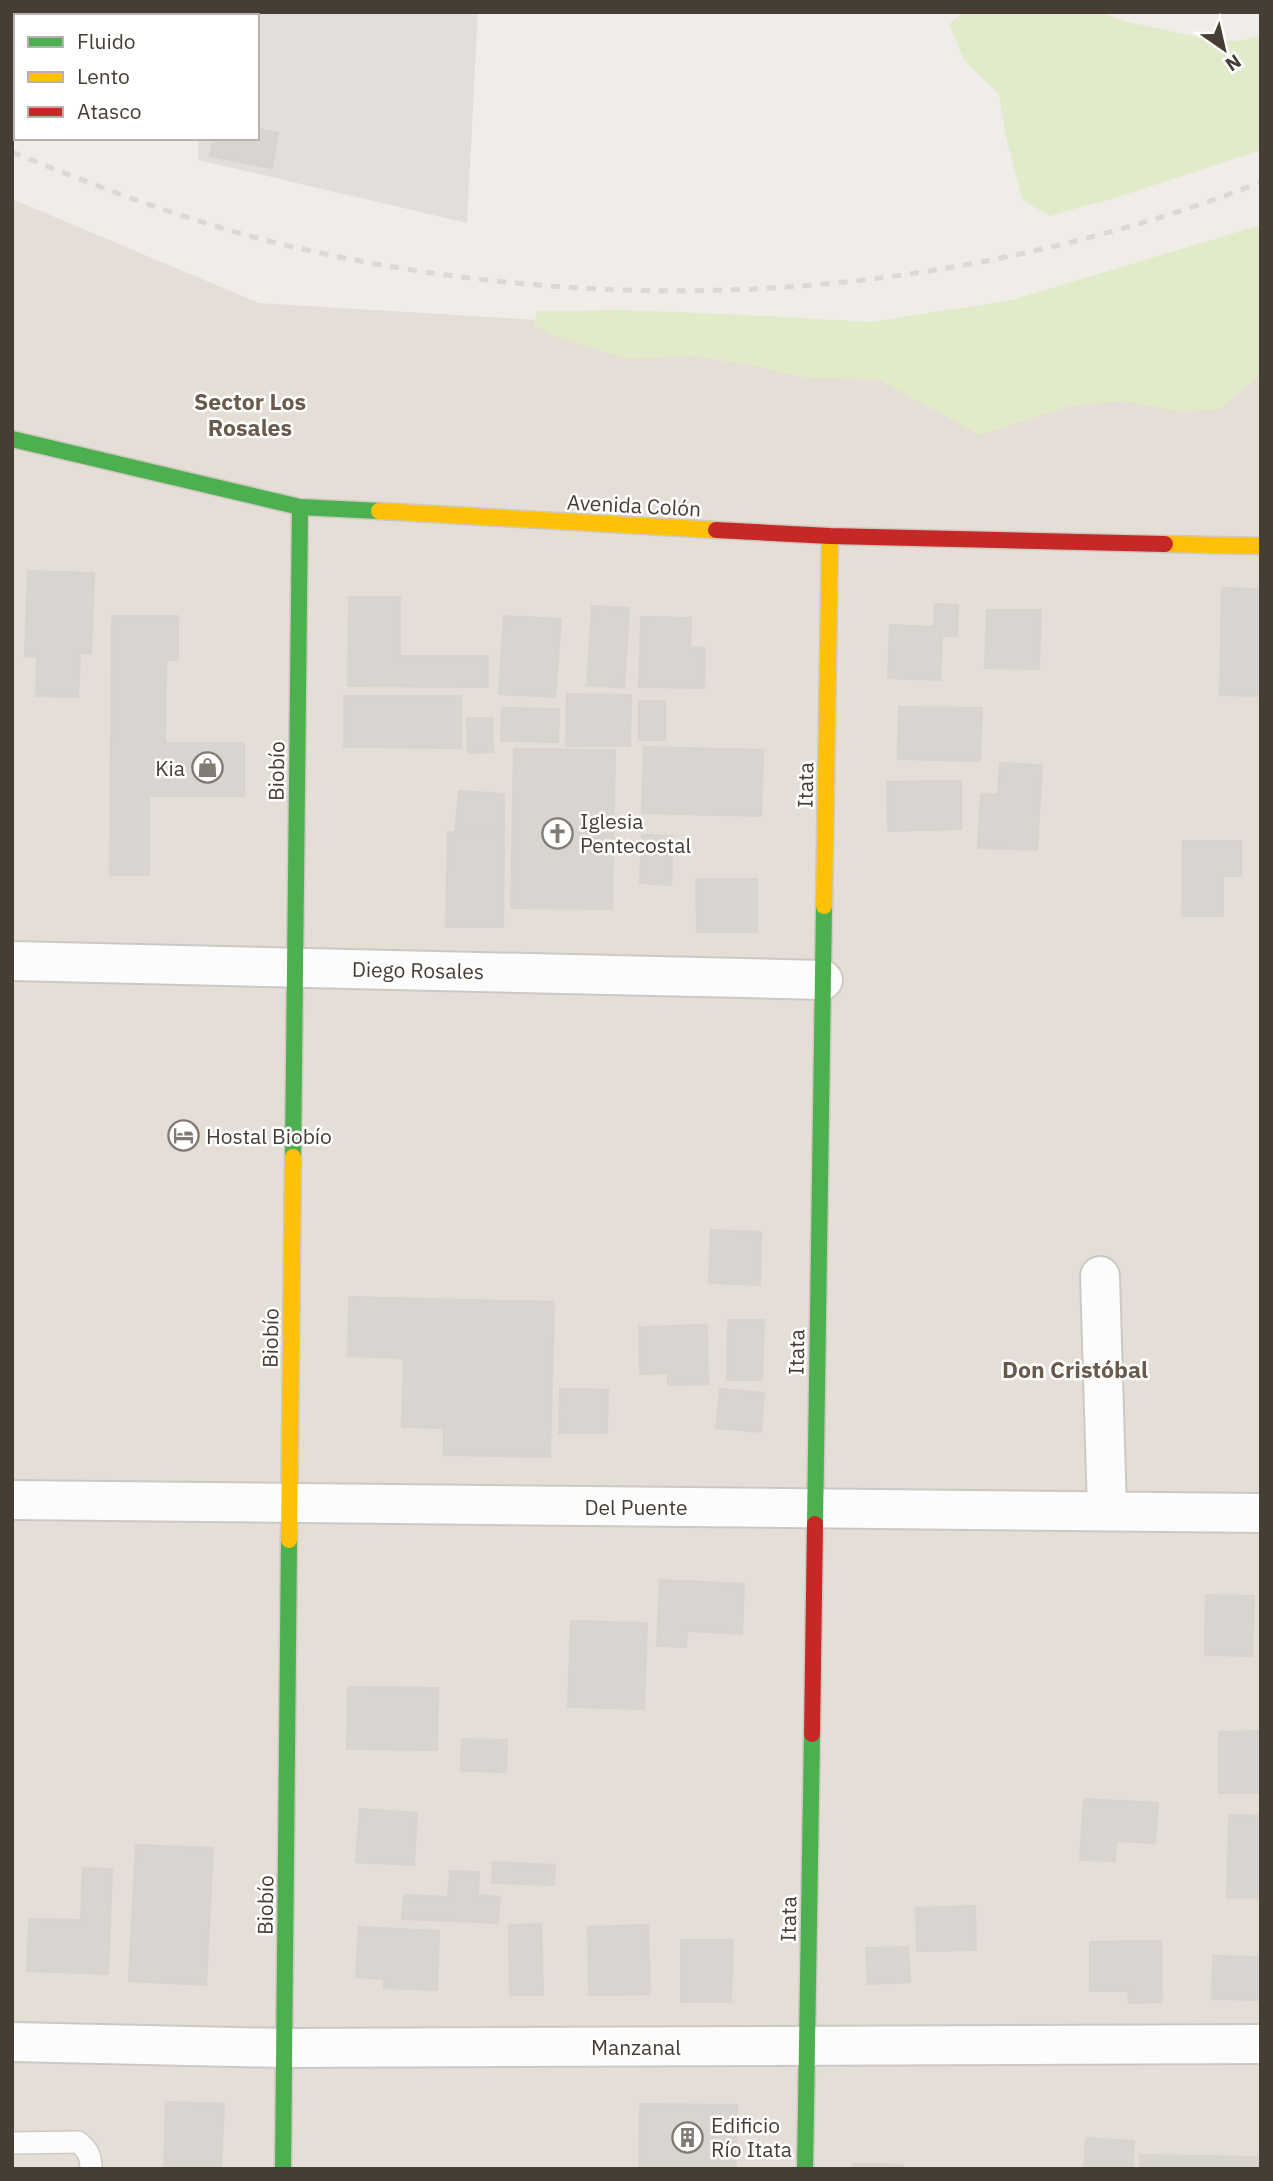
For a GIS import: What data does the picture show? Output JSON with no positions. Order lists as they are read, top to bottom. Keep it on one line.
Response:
{"streets":{"street":["Avenida Colón","Biobío","Itata","Diego Rosales","Del Puente","Manzanal"]},"crossings":[["Avenida Colón","Biobío"],["Avenida Colón","Itata"],["Biobío","Diego Rosales"],["Biobío","Del Puente"],["Biobío","Manzanal"],["Itata","Diego Rosales"],["Itata","Del Puente"],["Itata","Manzanal"]],"districts":["Sector Los Rosales","Don Cristóbal"],"places":{"shop":["Kia"],"church":["Iglesia Pentecostal"],"hotel":["Hostal Biobío"],"building":["Edificio Río Itata"]},"legend":["Fluido","Lento","Atasco"],"north":"bottom right"}
